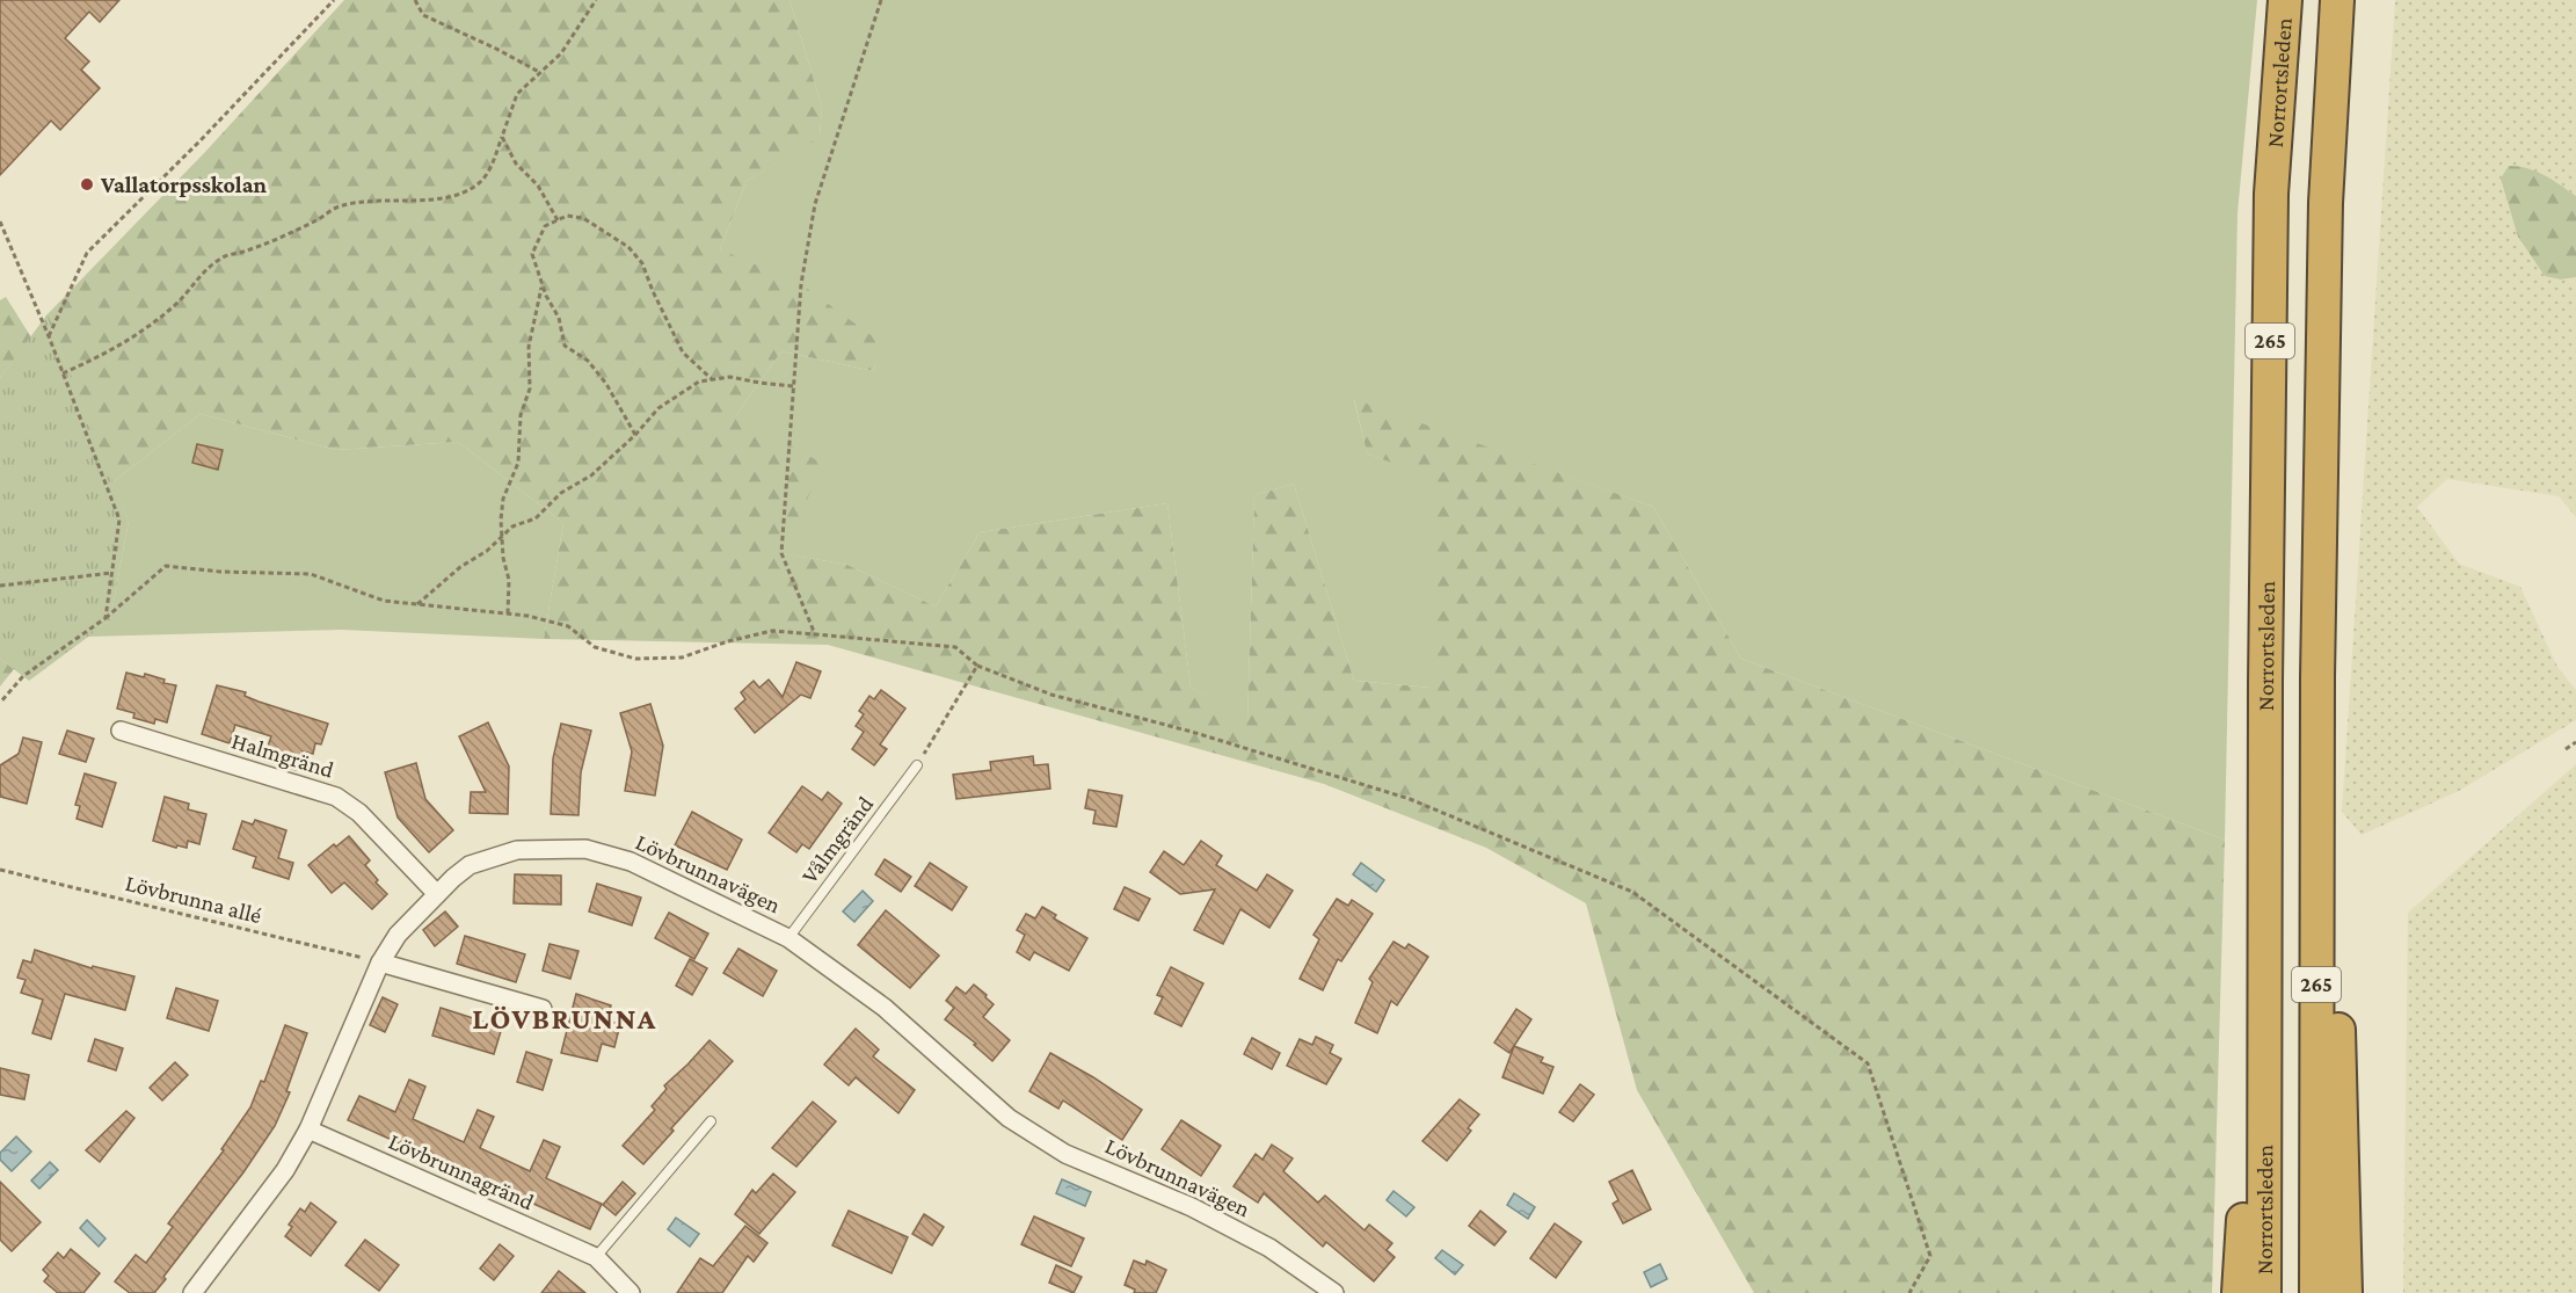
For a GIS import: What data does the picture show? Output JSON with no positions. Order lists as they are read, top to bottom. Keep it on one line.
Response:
{"streets":{"highway":["Norrortsleden","265"],"street":["Halmgränd","Lövbrunnavägen","Lövbrunnagränd"],"lane":["Vålmgränd"],"path":["Lövbrunna allé"]},"crossings":[["Halmgränd","Lövbrunnavägen"],["Vålmgränd","Lövbrunnavägen"],["Lövbrunnavägen","Lövbrunna allé"],["Lövbrunnavägen","Lövbrunnagränd"]],"districts":["LÖVBRUNNA"],"places":["Vallatorpsskolan"]}
